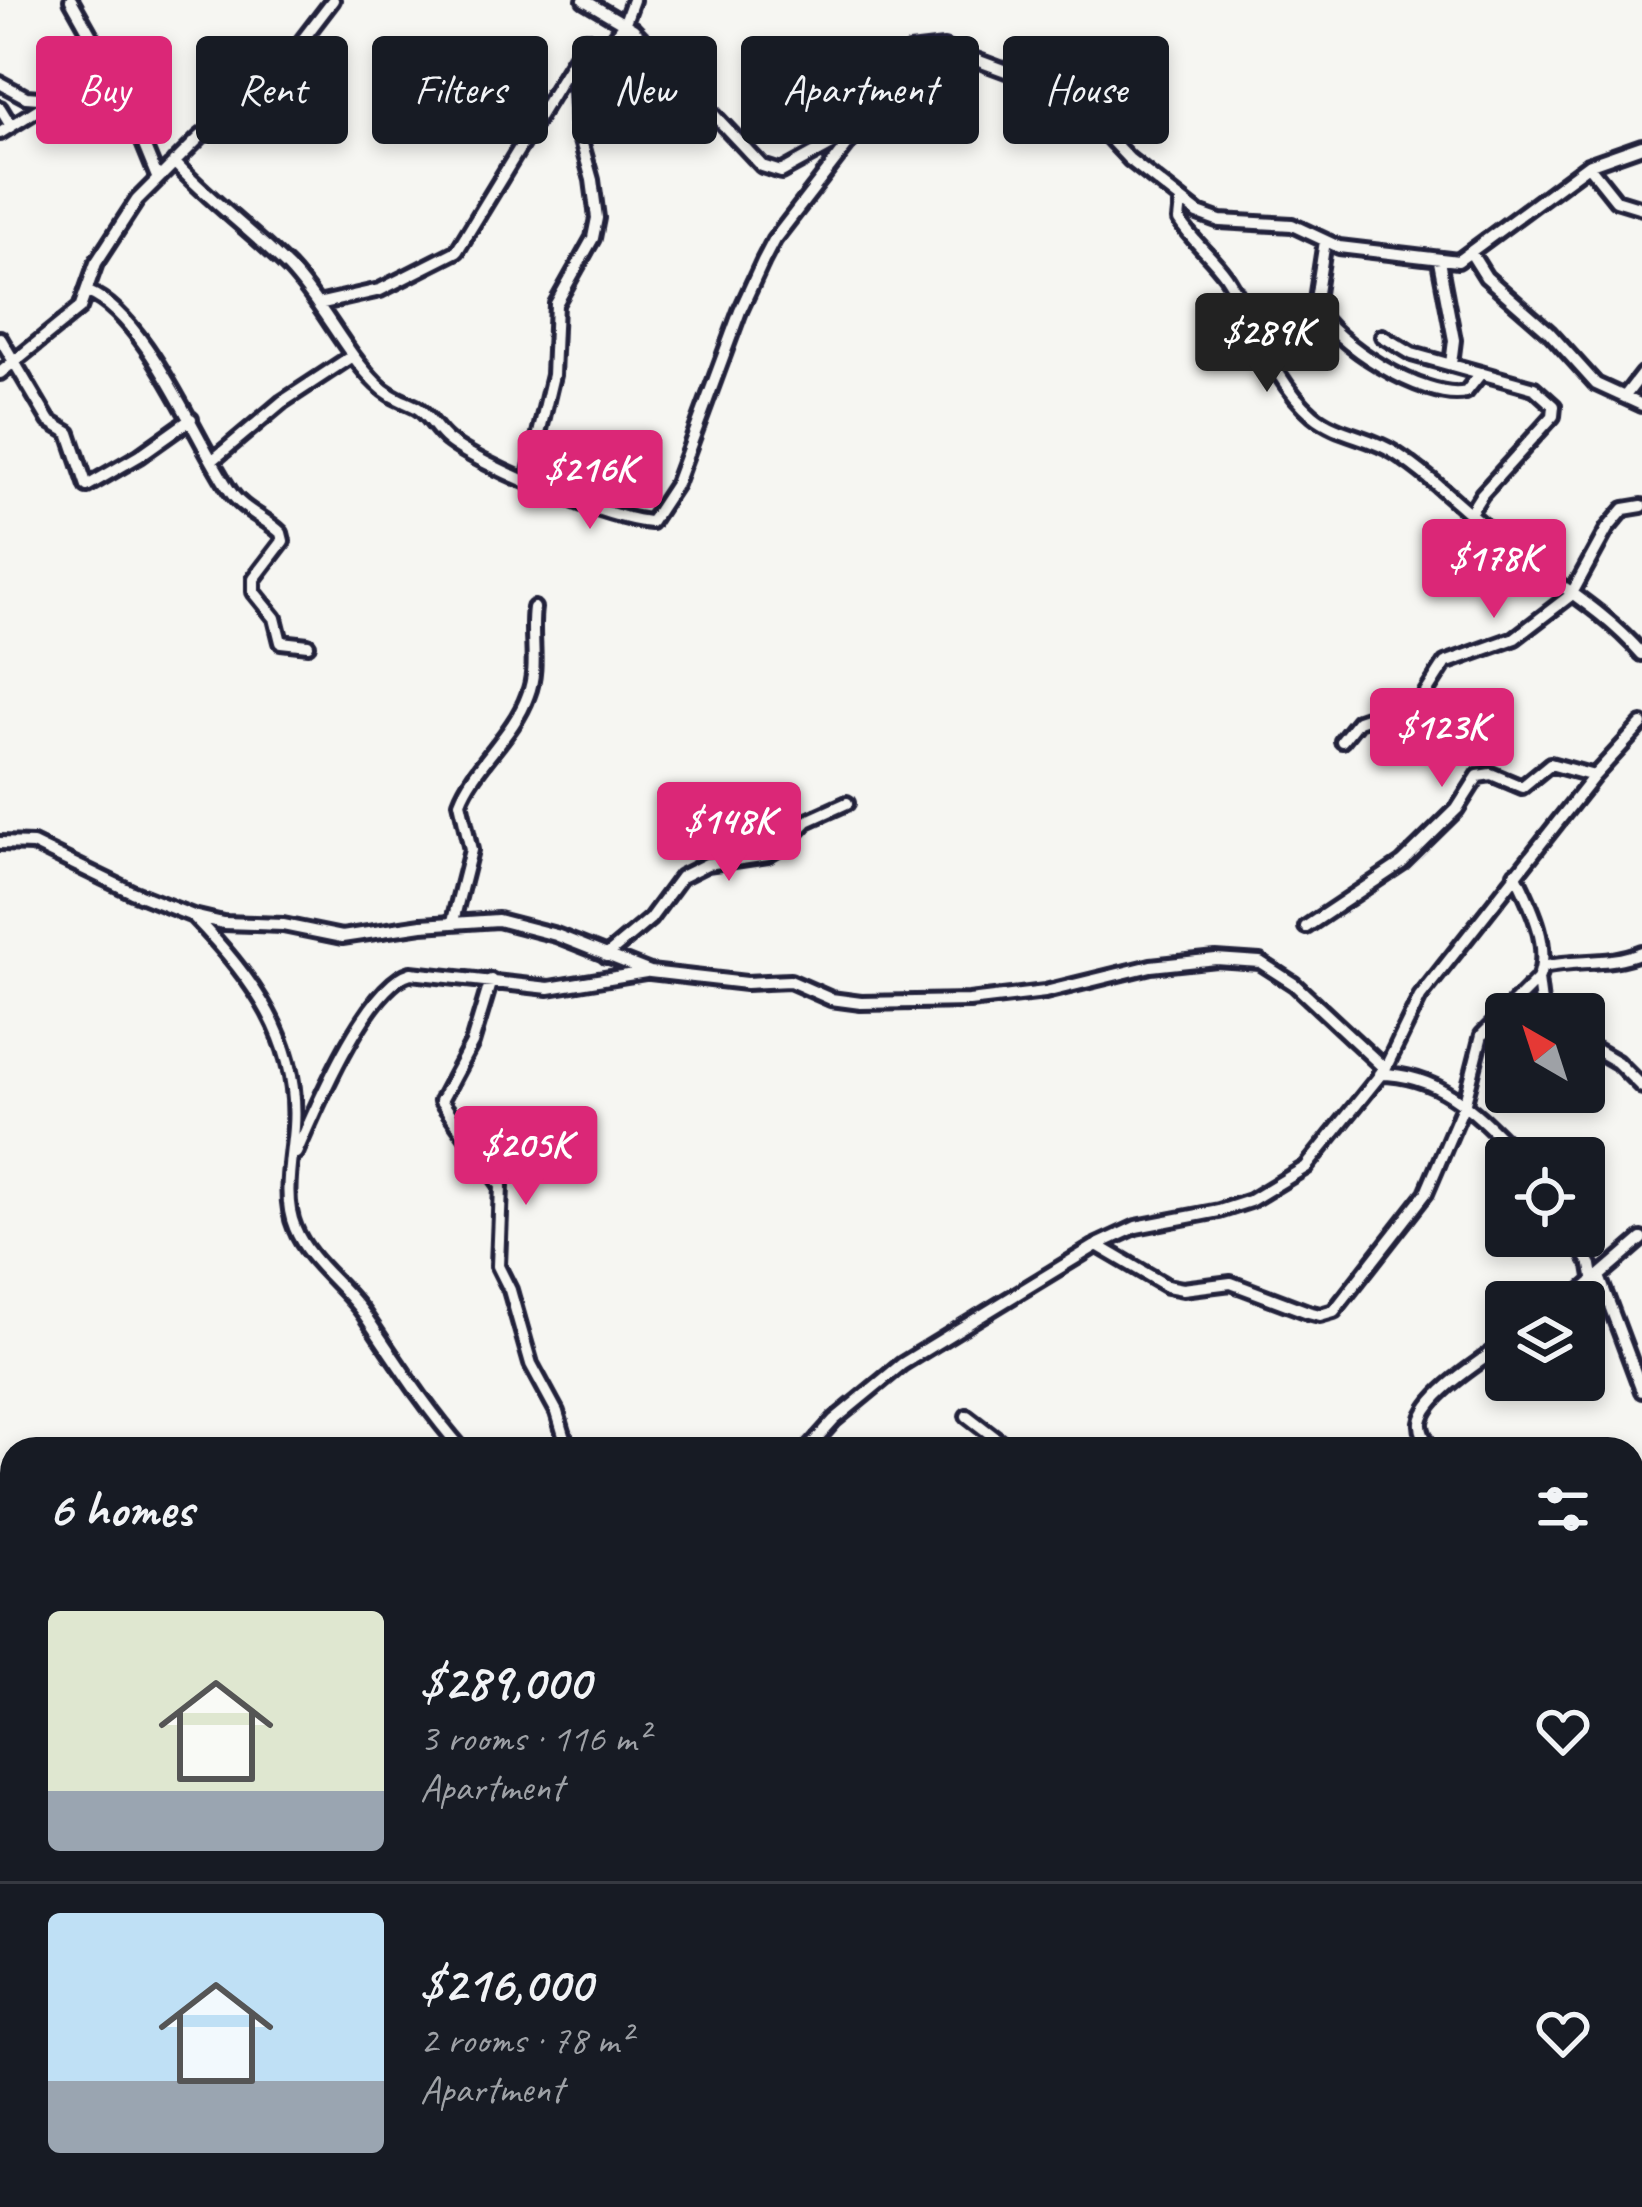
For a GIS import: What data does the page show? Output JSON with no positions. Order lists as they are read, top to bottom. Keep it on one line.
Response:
{"north":"top left","page":{"chip":["Buy","Rent","Filters","New","Apartment","House"],"price":["$289K","$216K","$178K","$123K","$148K","$205K"],"heading":"6 homes","list":[{"name":"$289,000","note":"3 rooms · 116 m² · Apartment"},{"name":"$216,000","note":"2 rooms · 78 m² · Apartment"}]}}
